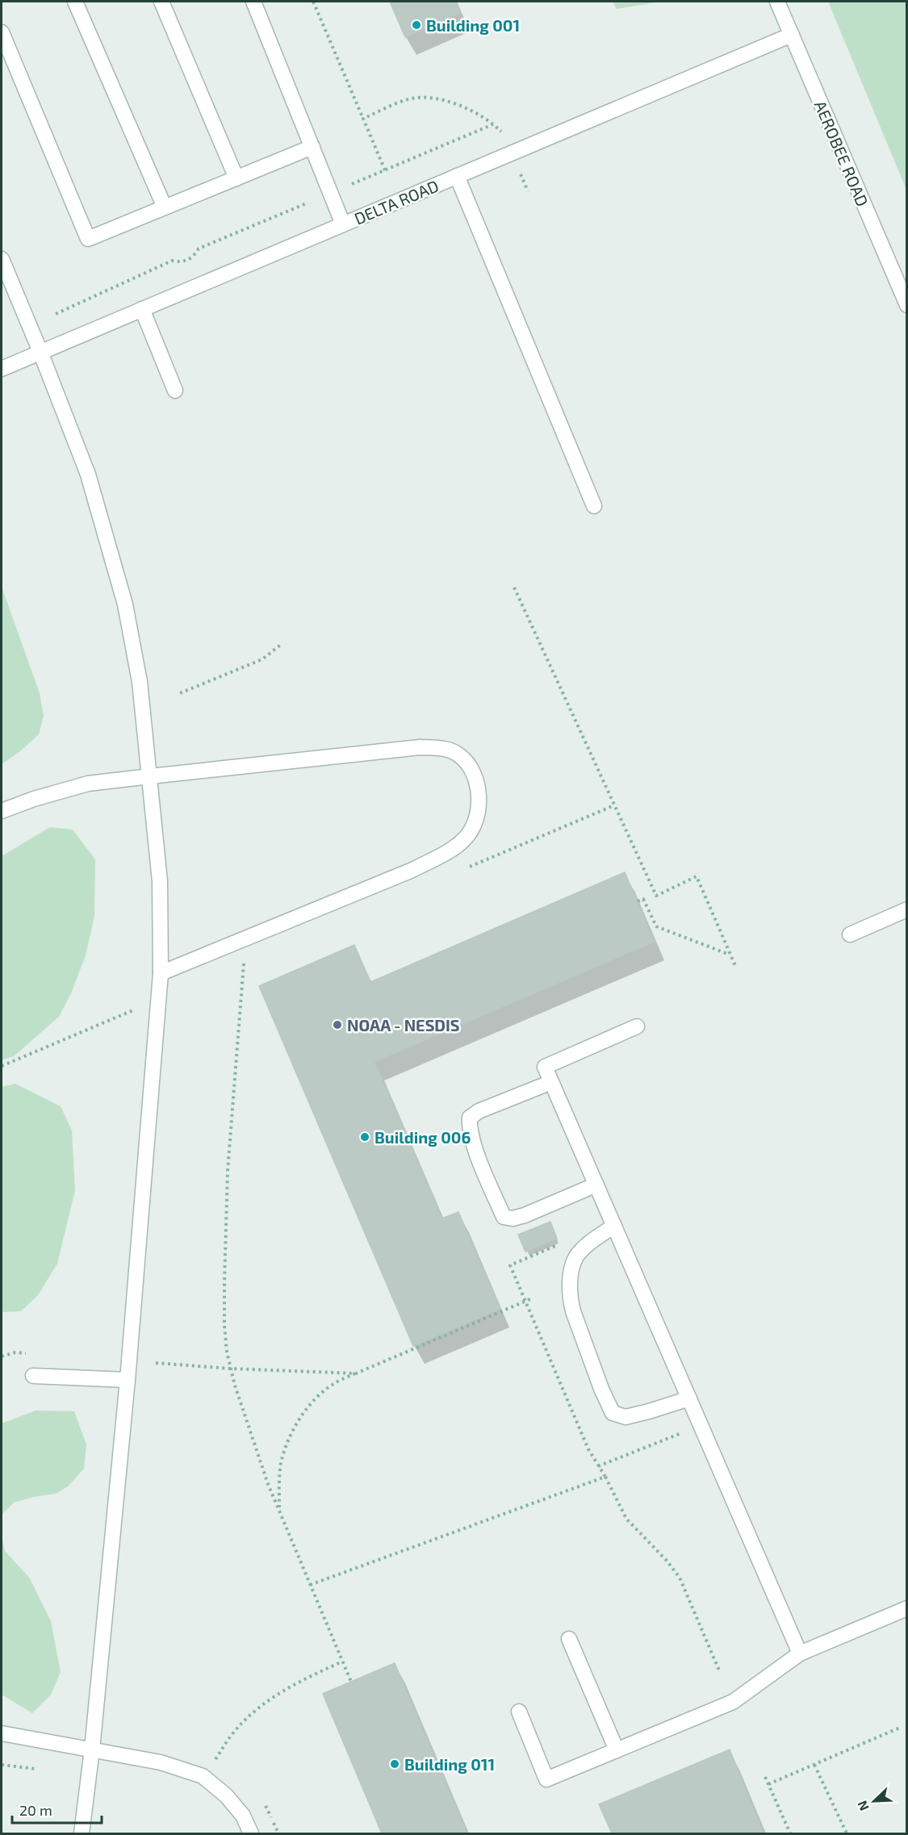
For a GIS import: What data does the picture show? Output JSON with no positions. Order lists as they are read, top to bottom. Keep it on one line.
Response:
{"streets":{"street":["AEROBEE ROAD","DELTA ROAD"]},"crossings":[["AEROBEE ROAD","DELTA ROAD"]],"places":["Building 001","NOAA - NESDIS","Building 006","Building 011"],"scale_bar":"20 m","north":"bottom left"}
